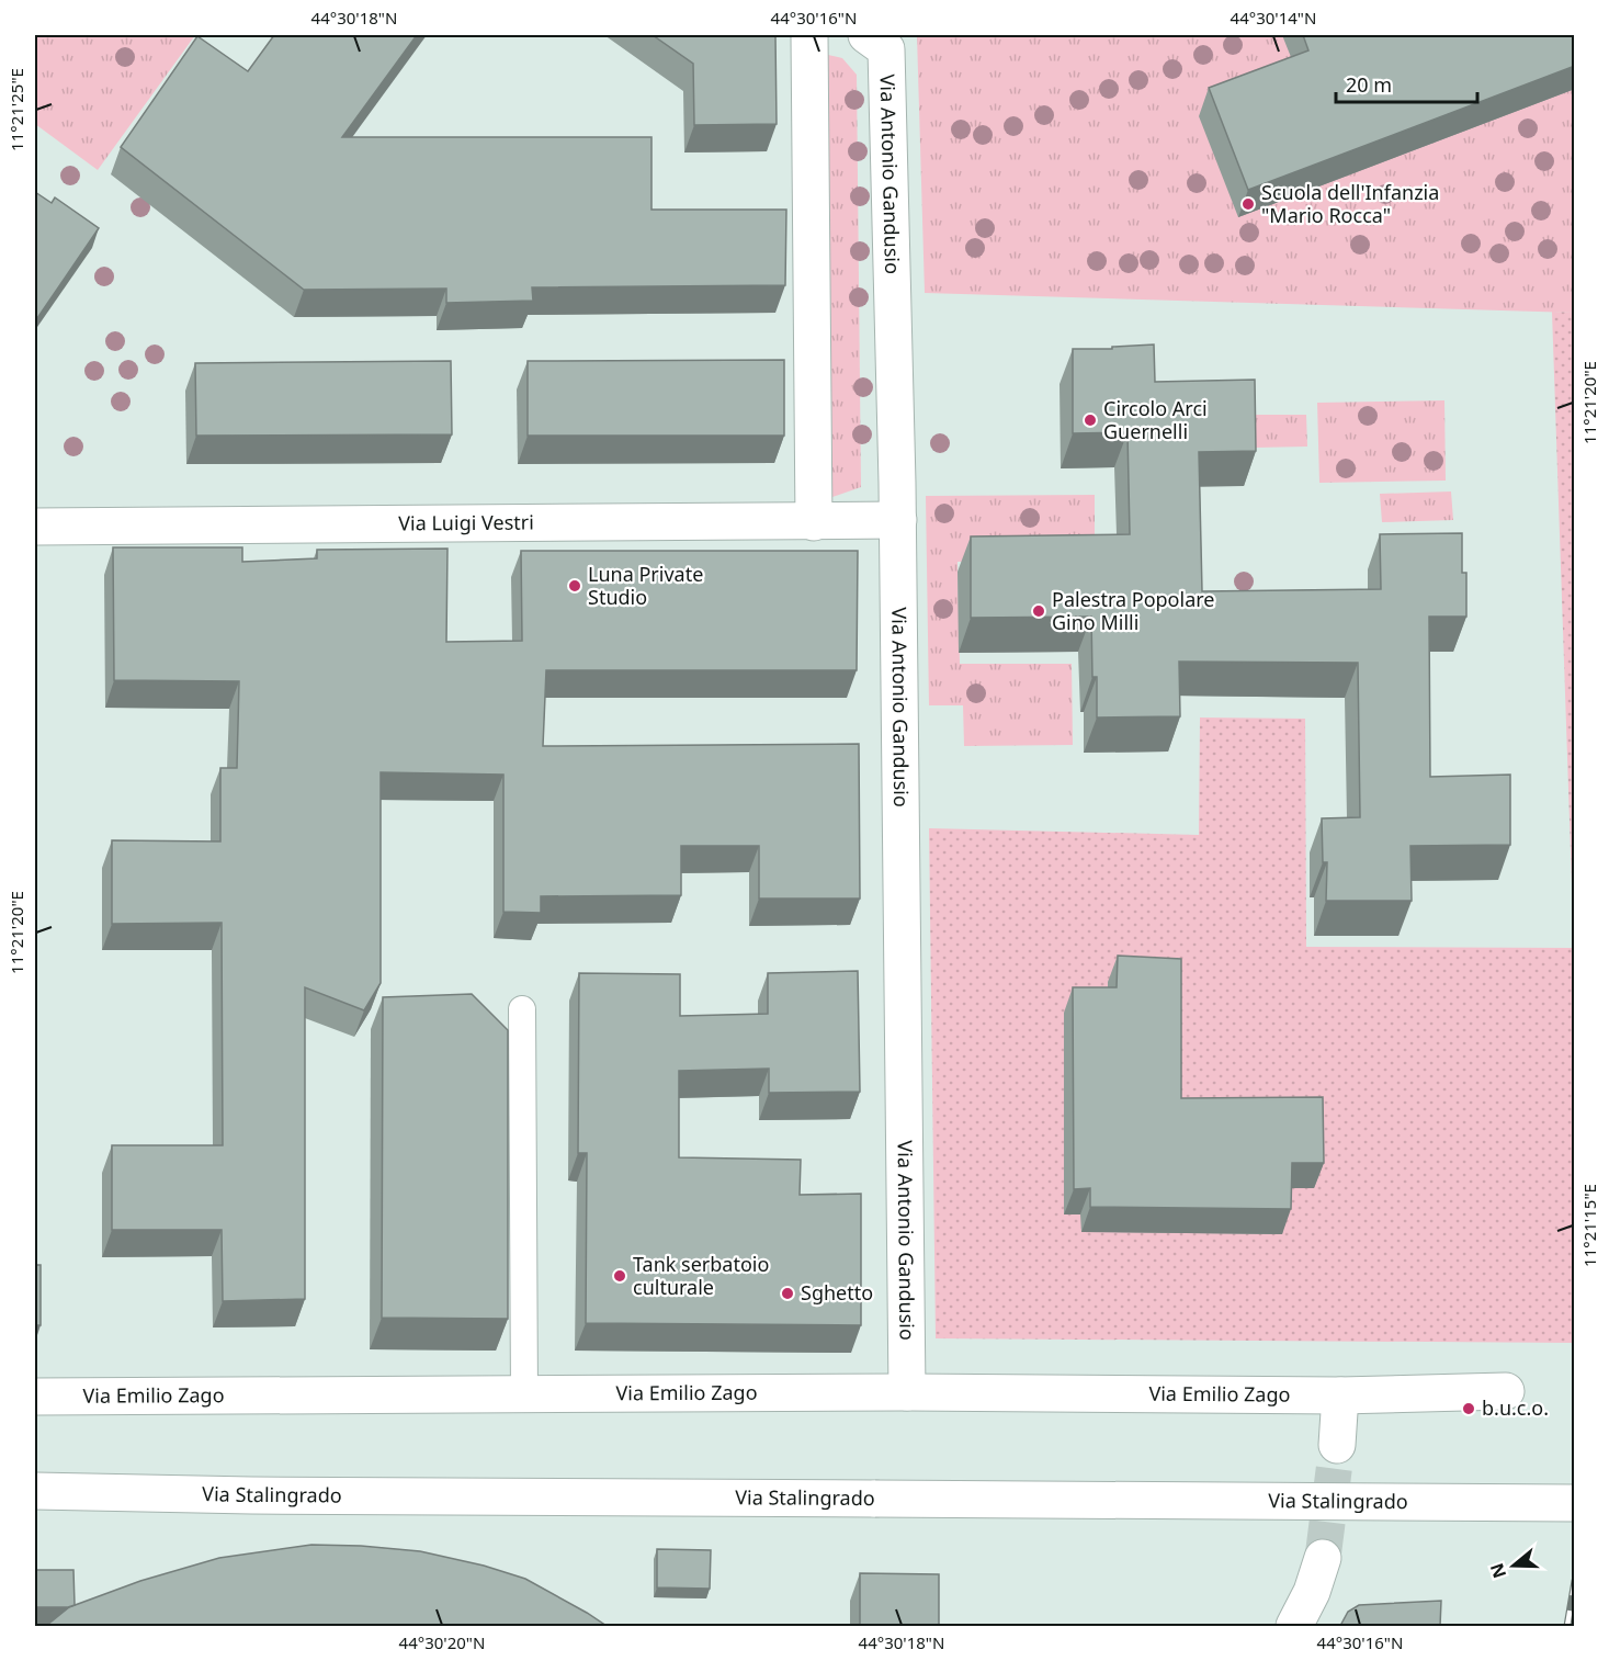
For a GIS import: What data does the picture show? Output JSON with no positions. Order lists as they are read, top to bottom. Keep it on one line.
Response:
{"streets":{"street":["Via Antonio Gandusio","Via Luigi Vestri","Via Emilio Zago","Via Stalingrado"]},"crossings":[["Via Antonio Gandusio","Via Luigi Vestri"],["Via Antonio Gandusio","Via Emilio Zago"]],"places":["Scuola dell'Infanzia \"Mario Rocca\"","Circolo Arci Guernelli","Luna Private Studio","Palestra Popolare Gino Milli","Tank serbatoio culturale","Sghetto","b.u.c.o."],"scale_bar":"20 m","north":"left","coordinates":["44°30'18\"N","44°30'16\"N","44°30'14\"N","11°21'25\"E","11°21'20\"E","11°21'15\"E","44°30'20\"N"]}
